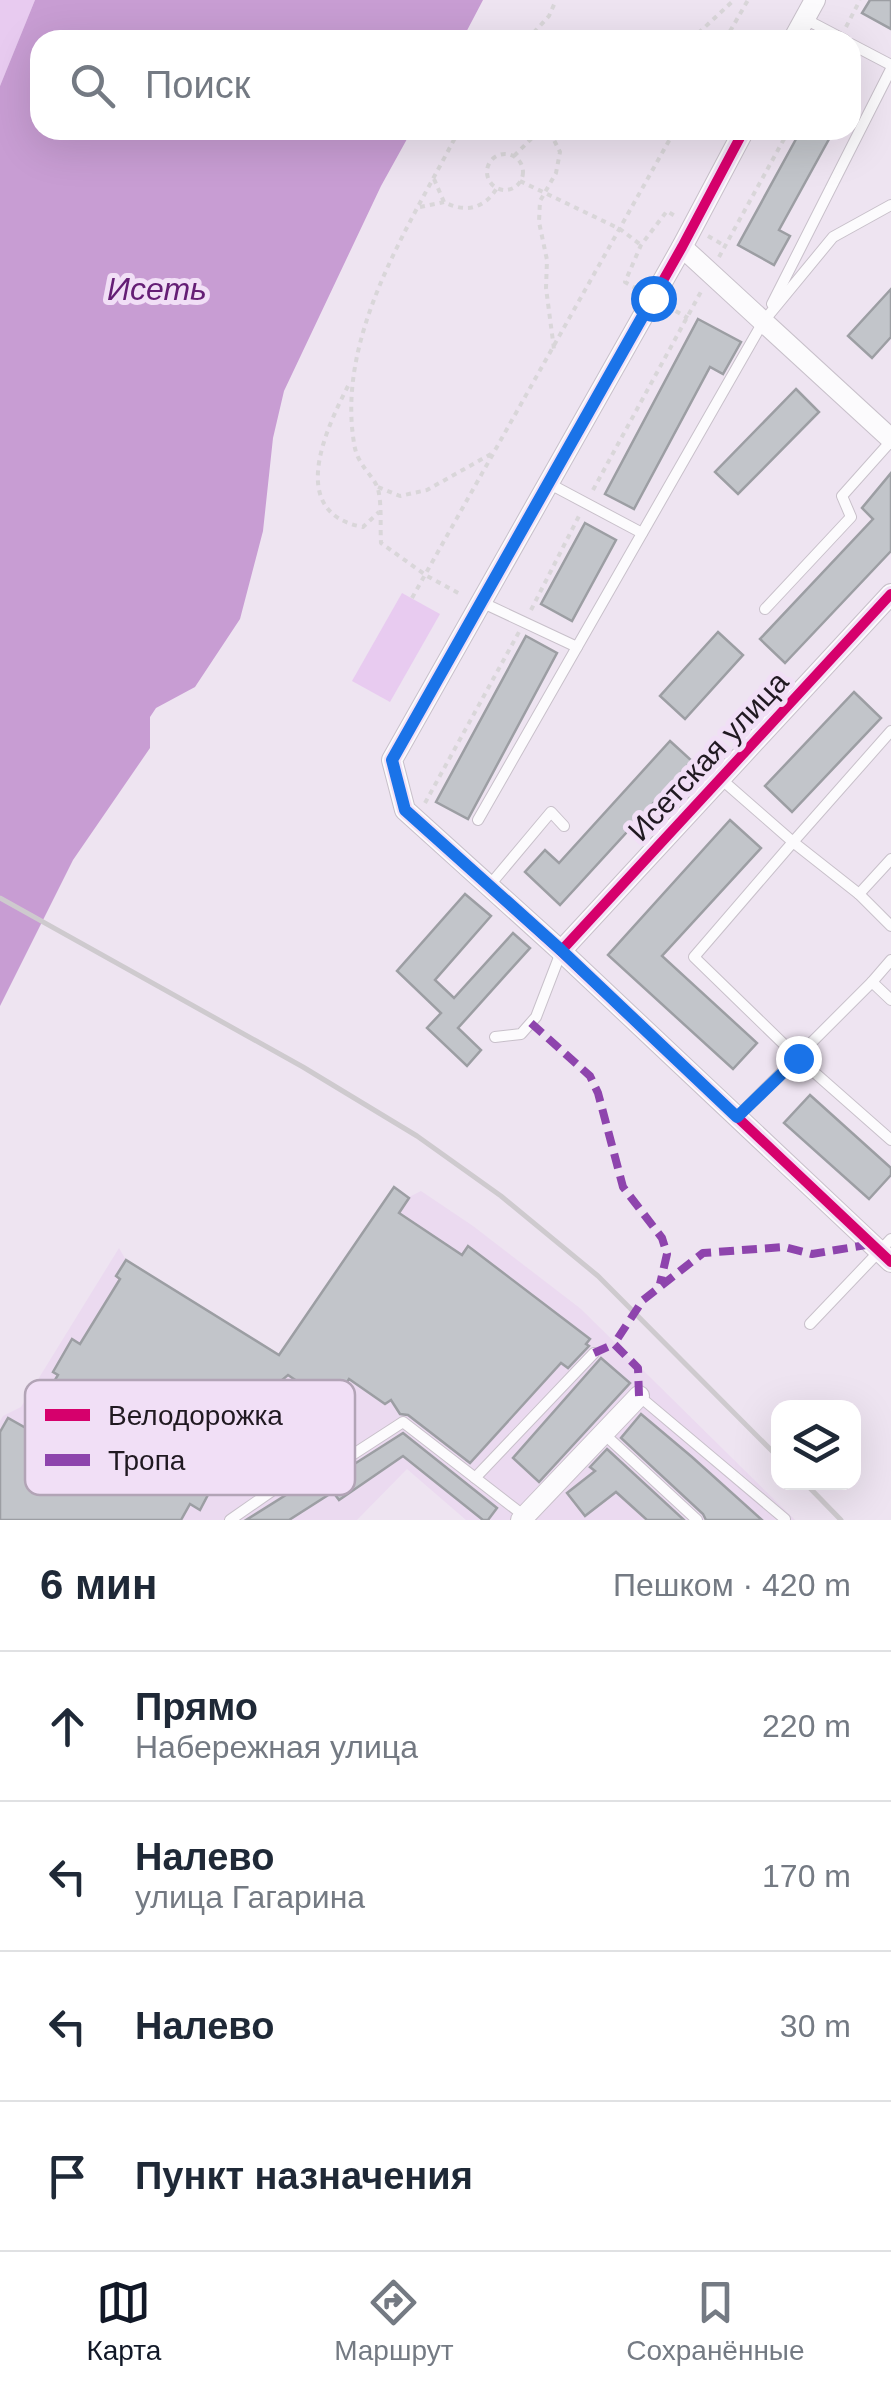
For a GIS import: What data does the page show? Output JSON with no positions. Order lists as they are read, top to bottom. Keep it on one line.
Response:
{"streets":{"street":["Исетская улица"]},"water":["Исеть"],"legend":["Велодорожка","Тропа"],"page":{"search":"Поиск","heading":["6 мин","Пешком · 420 m"],"list":[["Прямо","Набережная улица","220 m"],["Налево","улица Гагарина","170 m"],["Налево","30 m"],"Пункт назначения"],"nav":["Карта","Маршрут","Сохранённые"]}}
